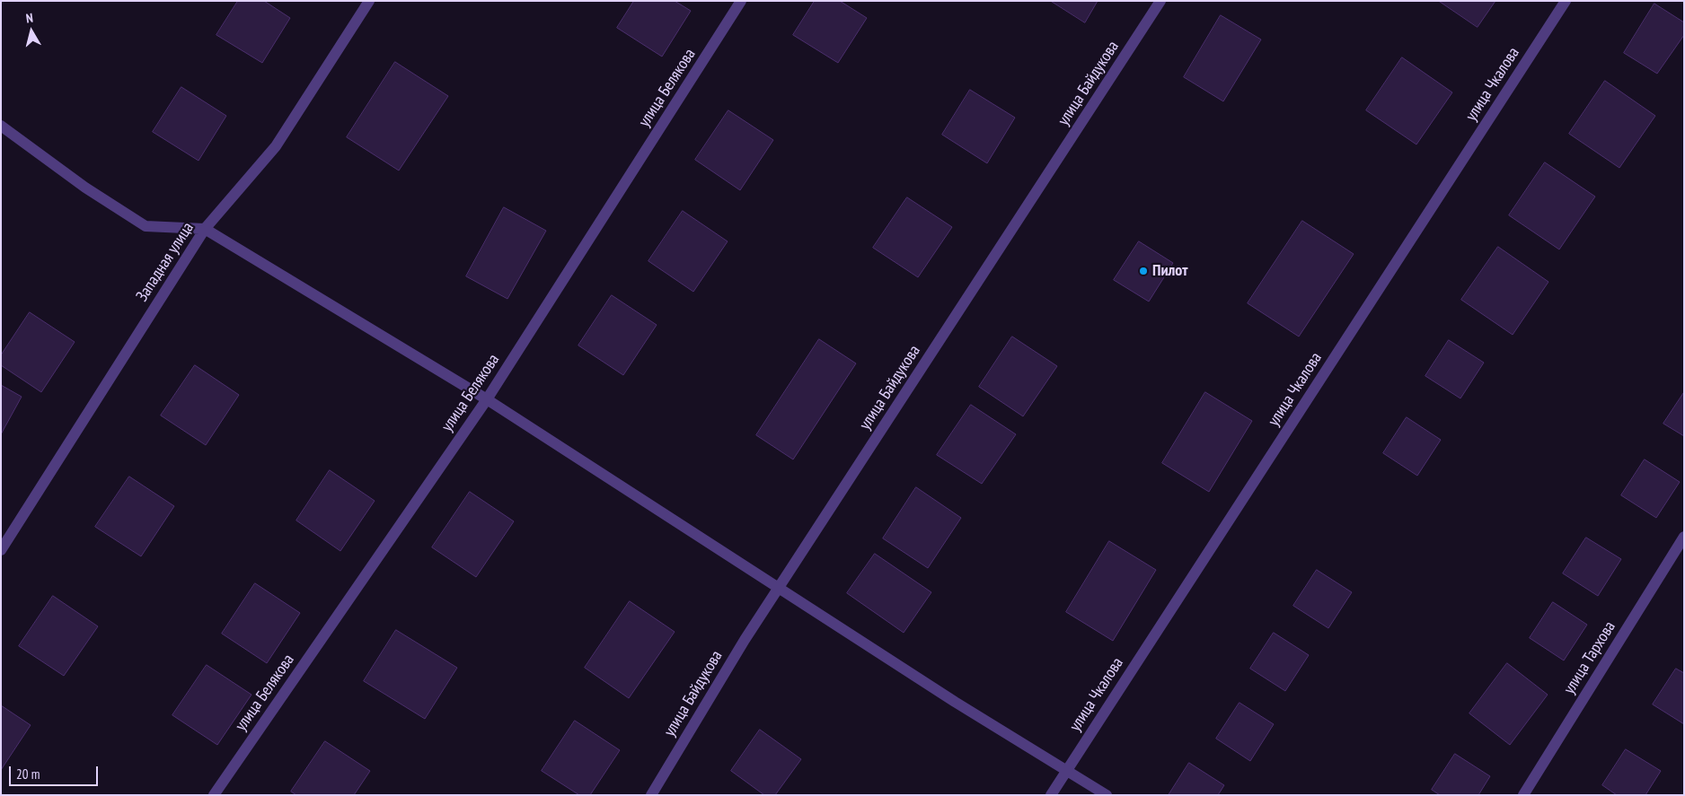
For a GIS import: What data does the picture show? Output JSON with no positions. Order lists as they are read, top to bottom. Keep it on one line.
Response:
{"streets":{"street":["улица Байдукова","улица Чкалова","улица Белякова","Западная улица","улица Тархова"]},"places":["Пилот"],"scale_bar":"20 m","north":"top"}
